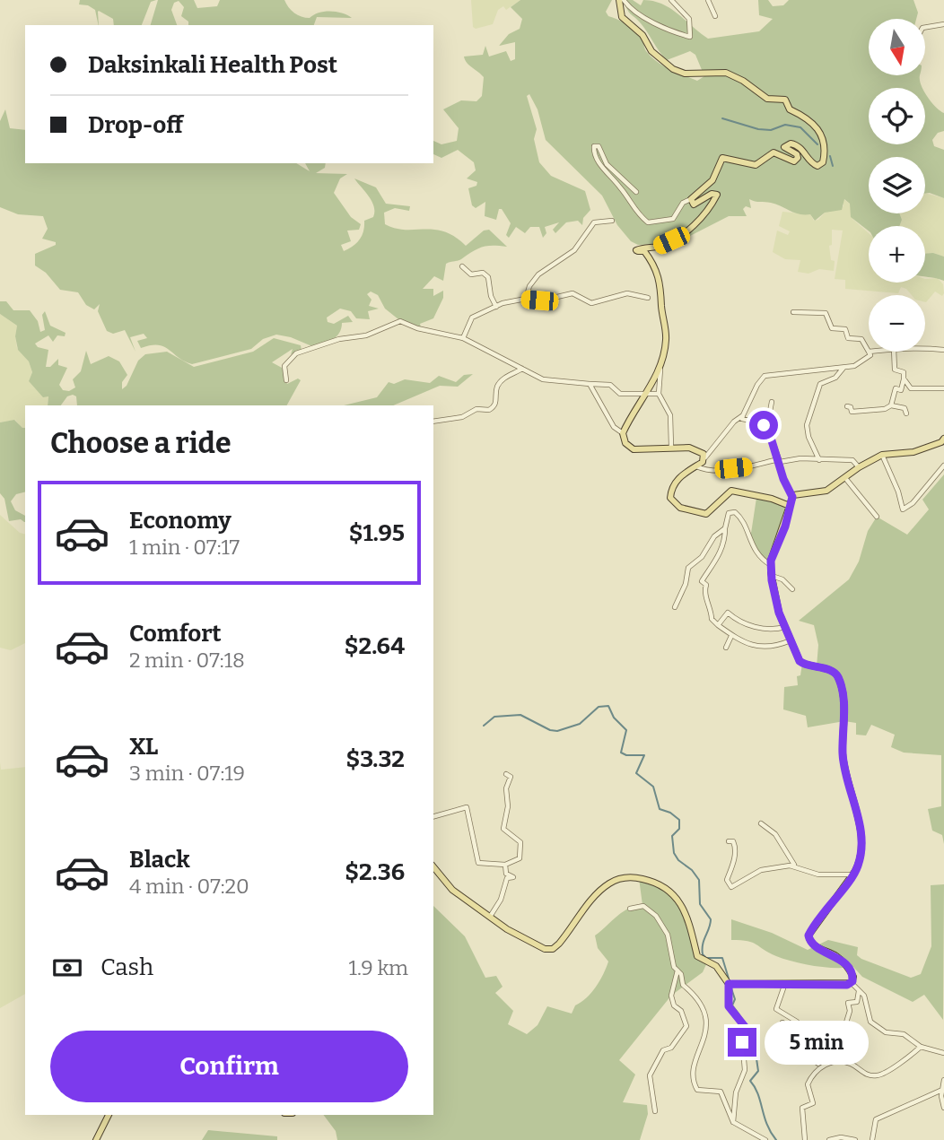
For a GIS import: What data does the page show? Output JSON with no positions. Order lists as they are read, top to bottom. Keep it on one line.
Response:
{"north":"bottom","page":{"map_buttons":["+","−"],"banner":["Daksinkali Health Post","Drop-off"],"heading":"Choose a ride","list":[{"name":"Economy","note":"1 min · 07:17","value":"$1.95"},{"name":"Comfort","note":"2 min · 07:18","value":"$2.64"},{"name":"XL","note":"3 min · 07:19","value":"$3.32"},{"name":"Black","note":"4 min · 07:20","value":"$2.36"}],"pay":["Cash","1.9 km"],"buttons":"Confirm","bubble":"5 min"}}
